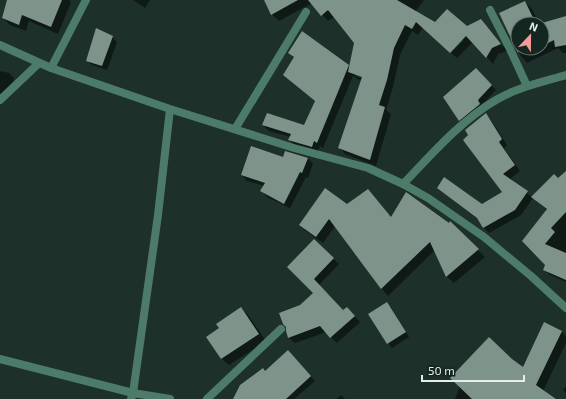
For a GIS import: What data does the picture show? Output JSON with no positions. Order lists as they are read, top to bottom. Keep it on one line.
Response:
{"scale_bar":"50 m","north":"top"}
